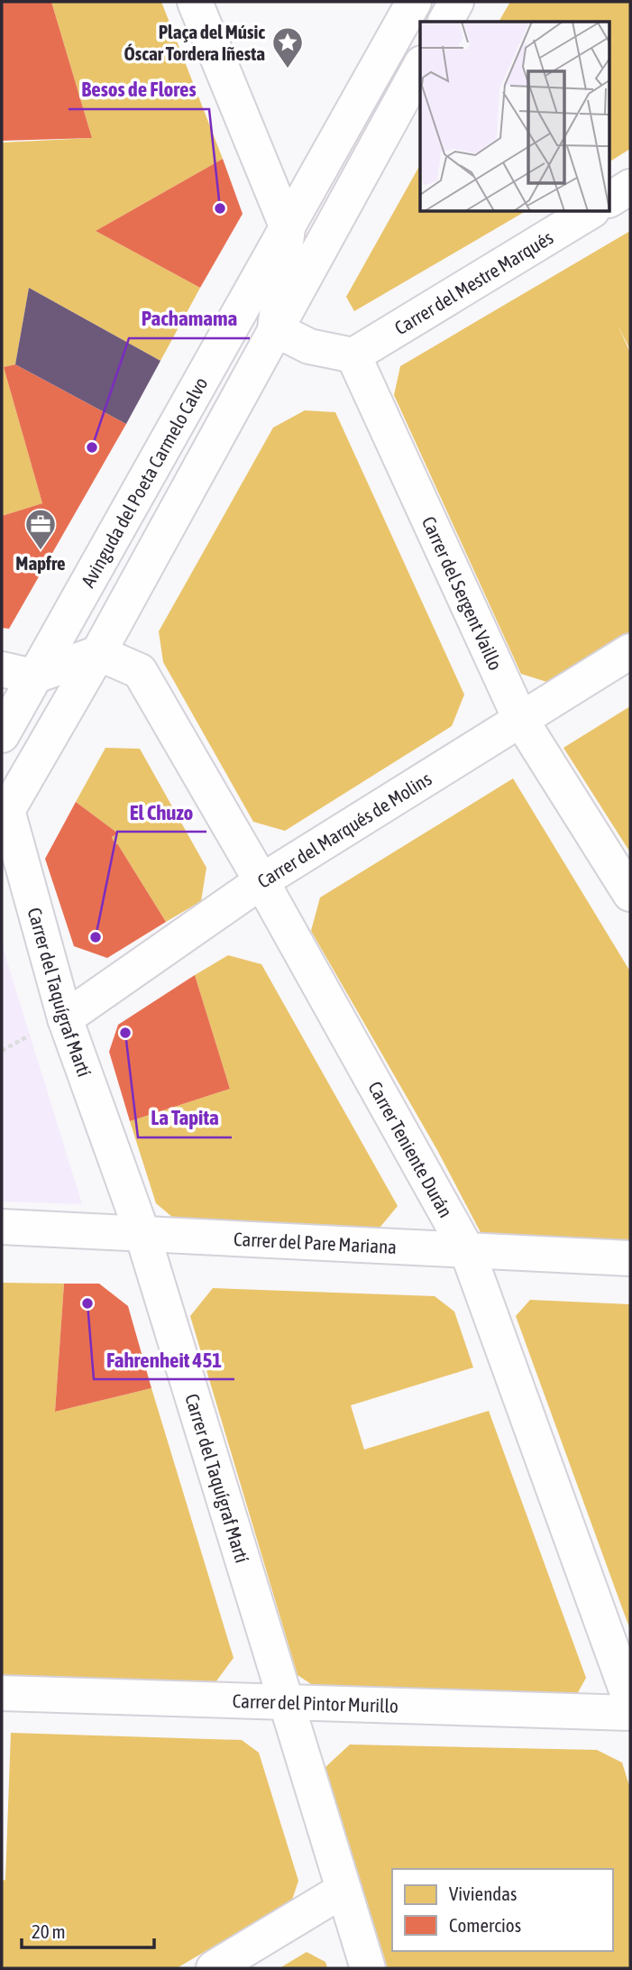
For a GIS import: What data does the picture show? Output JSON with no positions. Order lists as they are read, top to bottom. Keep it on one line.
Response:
{"streets":{"street":["Carrer del Mestre Marqués","Avinguda del Poeta Carmelo Calvo","Carrer del Sergent Vaillo","Carrer del Marqués de Molins","Carrer del Taquígraf Martí","Carrer Teniente Durán","Carrer del Pare Mariana","Carrer del Pintor Murillo"]},"crossings":[["Carrer del Mestre Marqués","Carrer del Sergent Vaillo"],["Carrer del Sergent Vaillo","Carrer del Marqués de Molins"],["Carrer del Marqués de Molins","Carrer del Taquígraf Martí"],["Carrer del Marqués de Molins","Carrer Teniente Durán"],["Carrer del Taquígraf Martí","Carrer del Pare Mariana"],["Carrer del Taquígraf Martí","Carrer del Pintor Murillo"],["Carrer Teniente Durán","Carrer del Pare Mariana"]],"places":{"place":["Plaça del Músic Óscar Tordera Iñesta"],"other":["Besos de Flores","Pachamama","El Chuzo","La Tapita","Fahrenheit 451"],"office":["Mapfre"]},"legend":["Viviendas","Comercios"],"scale_bar":"20 m"}
